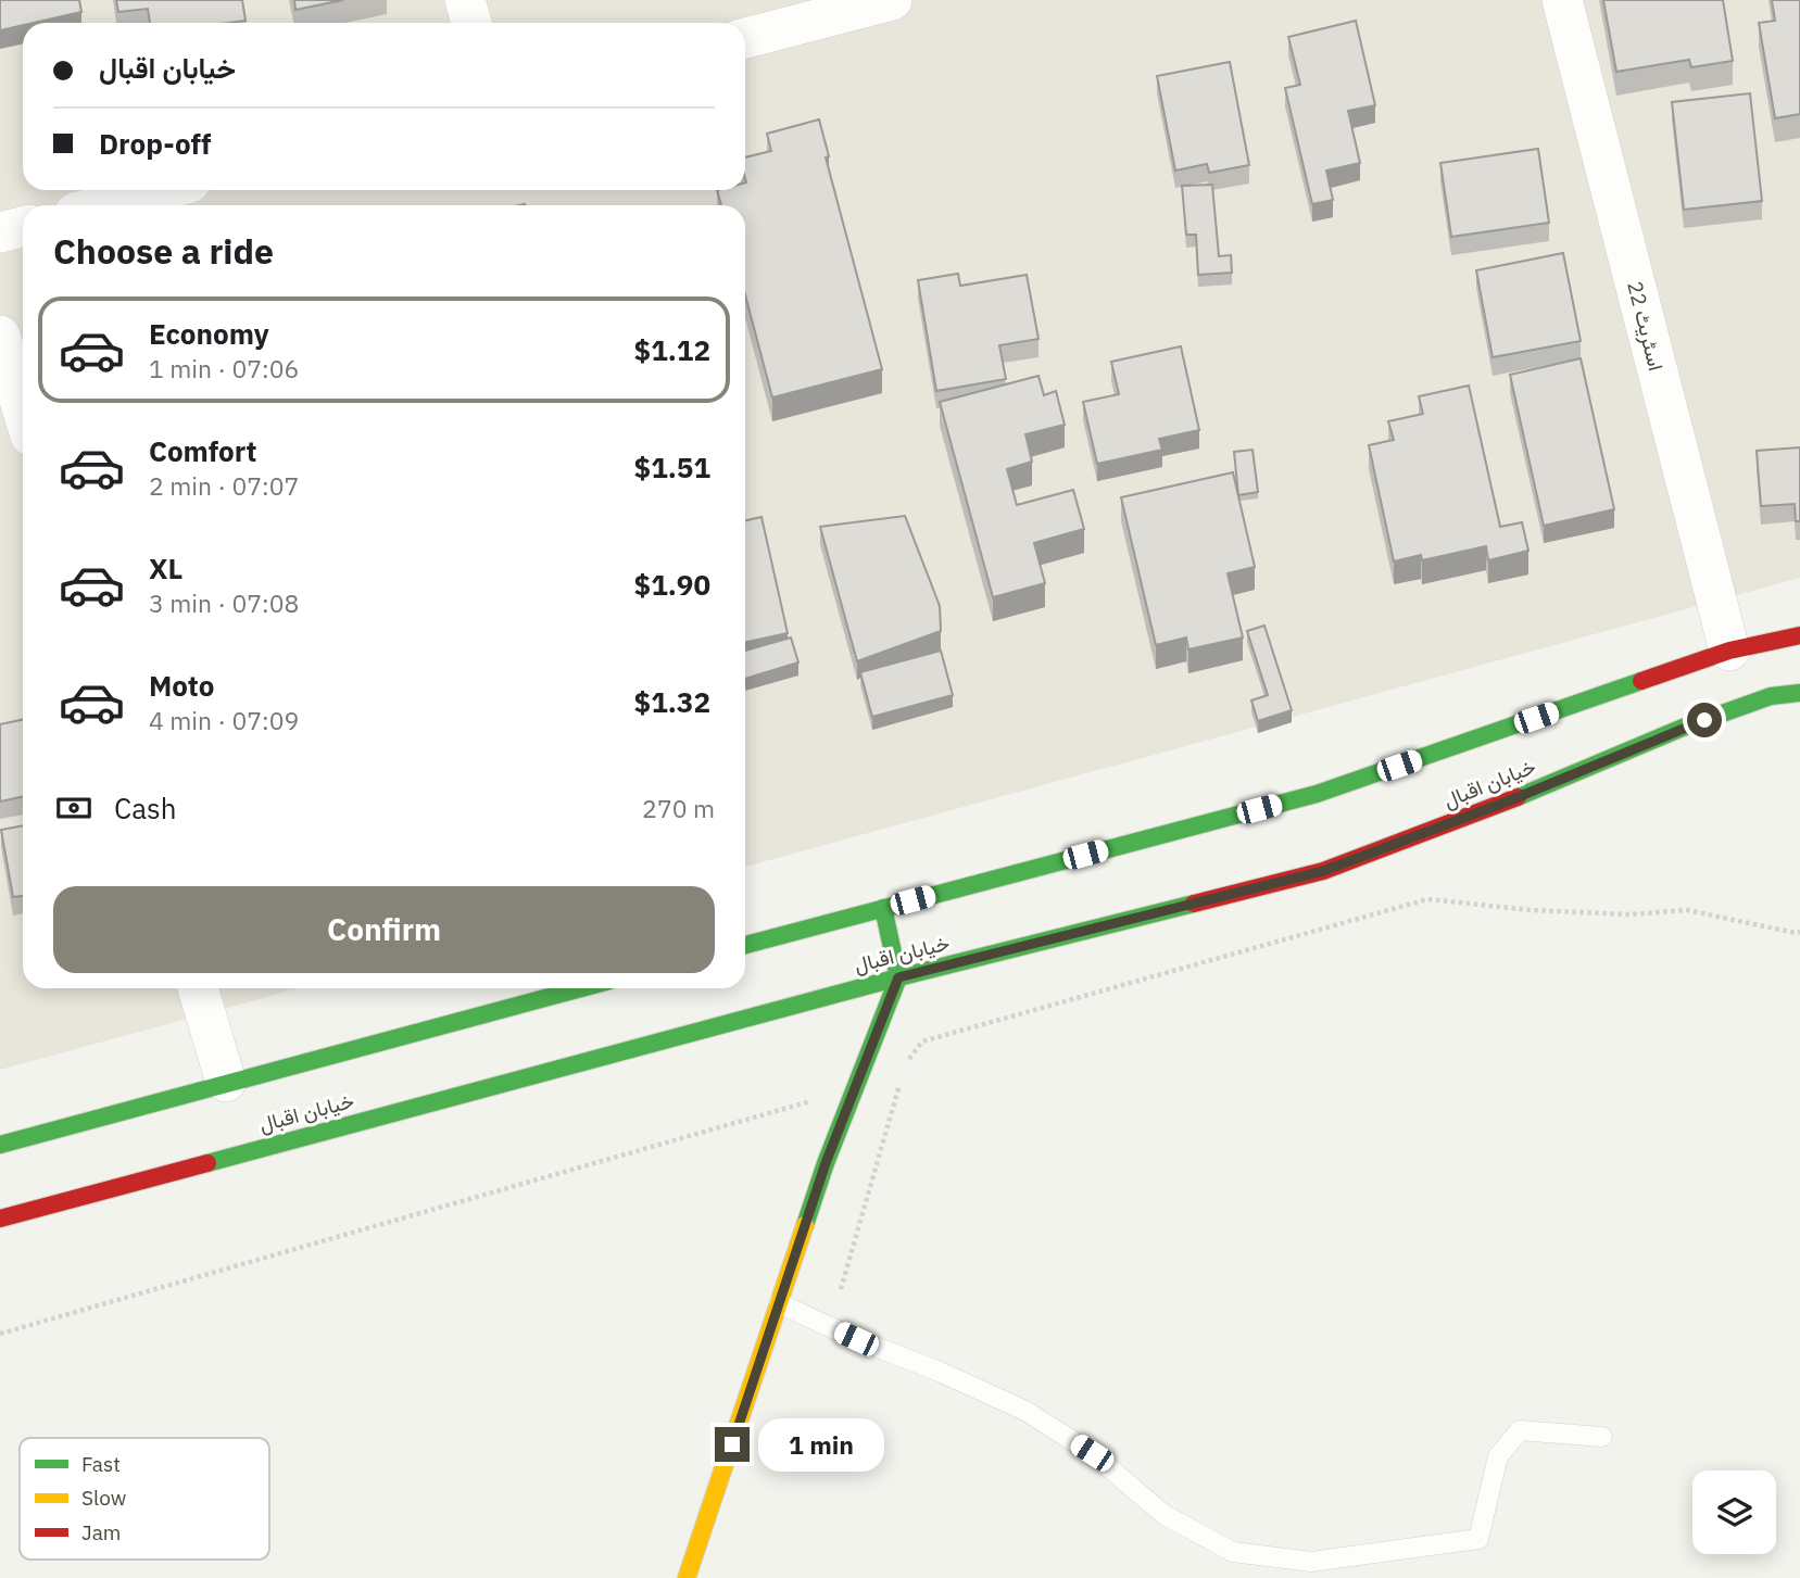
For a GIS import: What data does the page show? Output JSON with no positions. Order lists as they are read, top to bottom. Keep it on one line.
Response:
{"streets":{"main road":["خیابان اقبال"],"street":["اسٹریٹ 22"]},"legend":["Fast","Slow","Jam"],"page":{"banner":["خیابان اقبال","Drop-off"],"heading":"Choose a ride","list":[{"name":"Economy","note":"1 min · 07:06","value":"$1.12"},{"name":"Comfort","note":"2 min · 07:07","value":"$1.51"},{"name":"XL","note":"3 min · 07:08","value":"$1.90"},{"name":"Moto","note":"4 min · 07:09","value":"$1.32"}],"pay":["Cash","270 m"],"buttons":"Confirm","bubble":"1 min"}}
